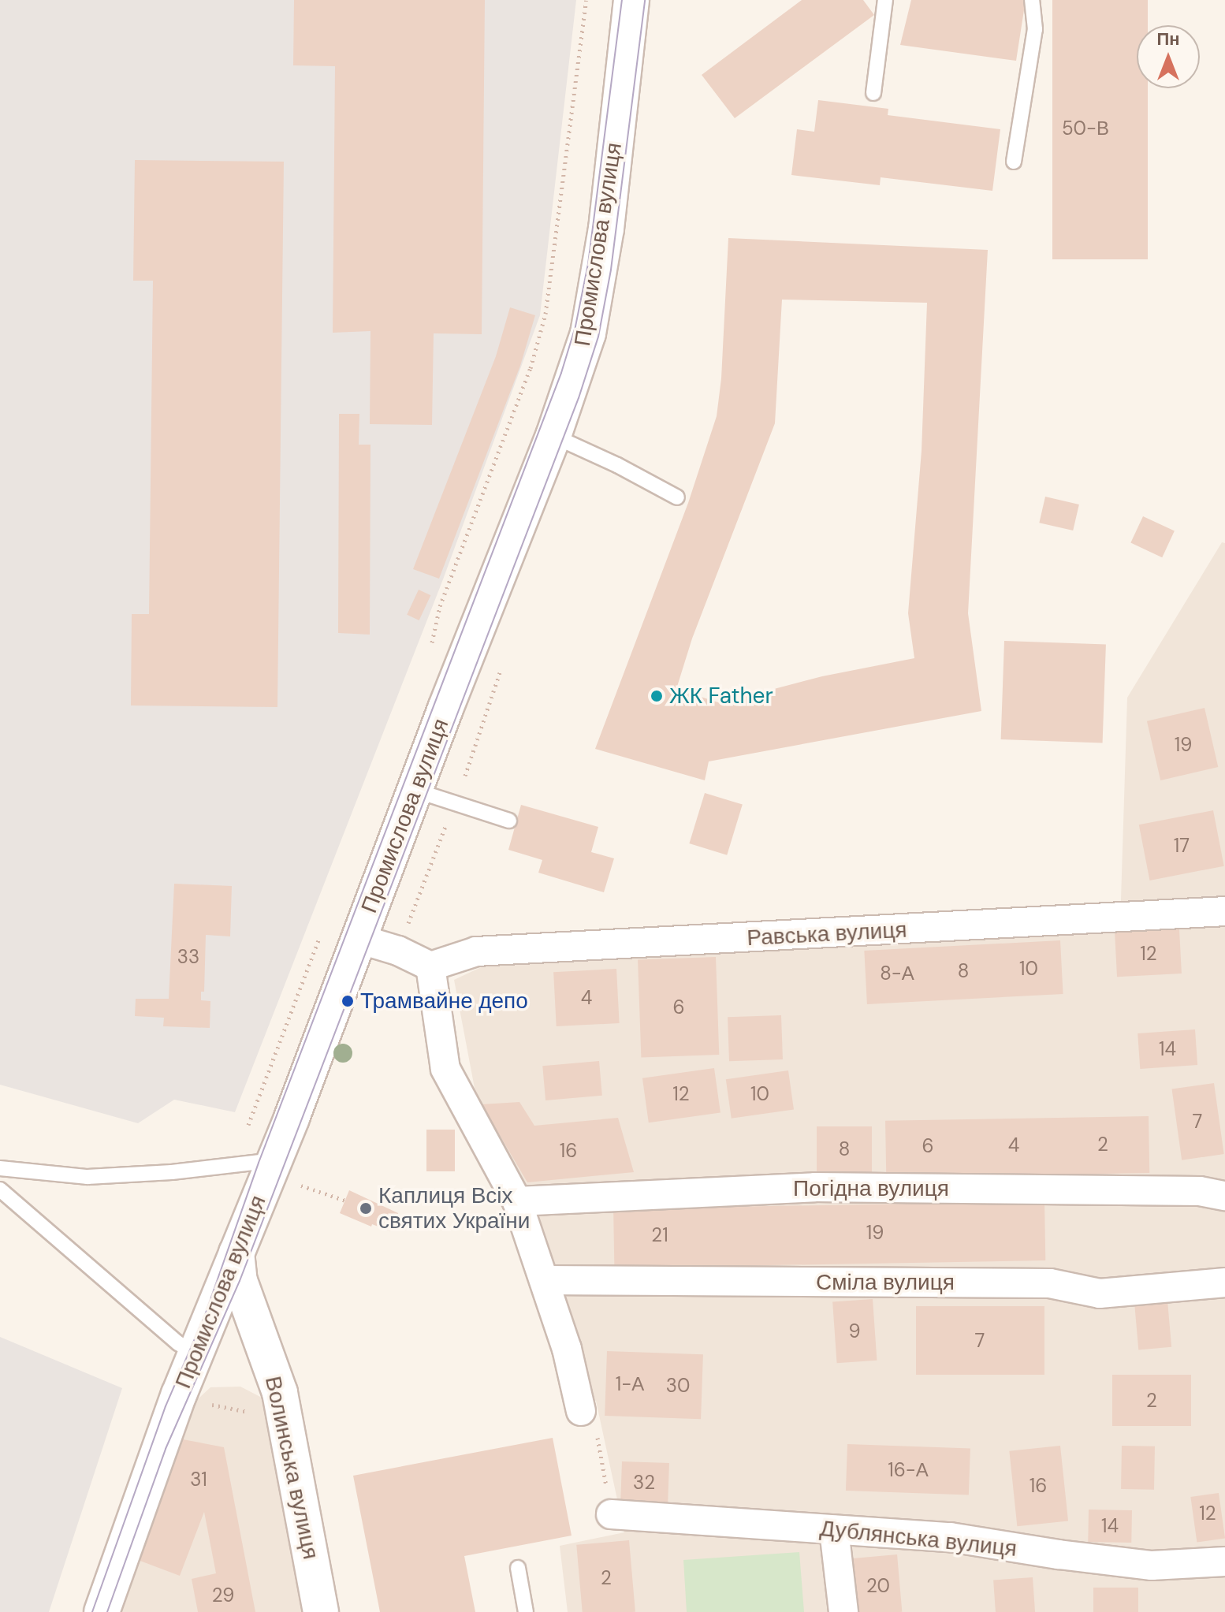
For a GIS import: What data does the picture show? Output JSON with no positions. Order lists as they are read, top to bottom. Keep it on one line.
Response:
{"streets":{"main road":["Промислова вулиця","Волинська вулиця"],"street":["Равська вулиця","Погідна вулиця","Сміла вулиця","Дублянська вулиця"]},"crossings":[["Промислова вулиця","Волинська вулиця"]],"places":["ЖК Father","Трамвайне депо","Каплиця Всіх святих України"],"house_numbers":["50-В","19","17","12","33","10","8","8-А","4","6","14","12","10","7","2","4","6","8","16","19","21","9","7","1-А","30","2","16-А","31","32","16","12","14","2","20","29"],"north":"top"}
